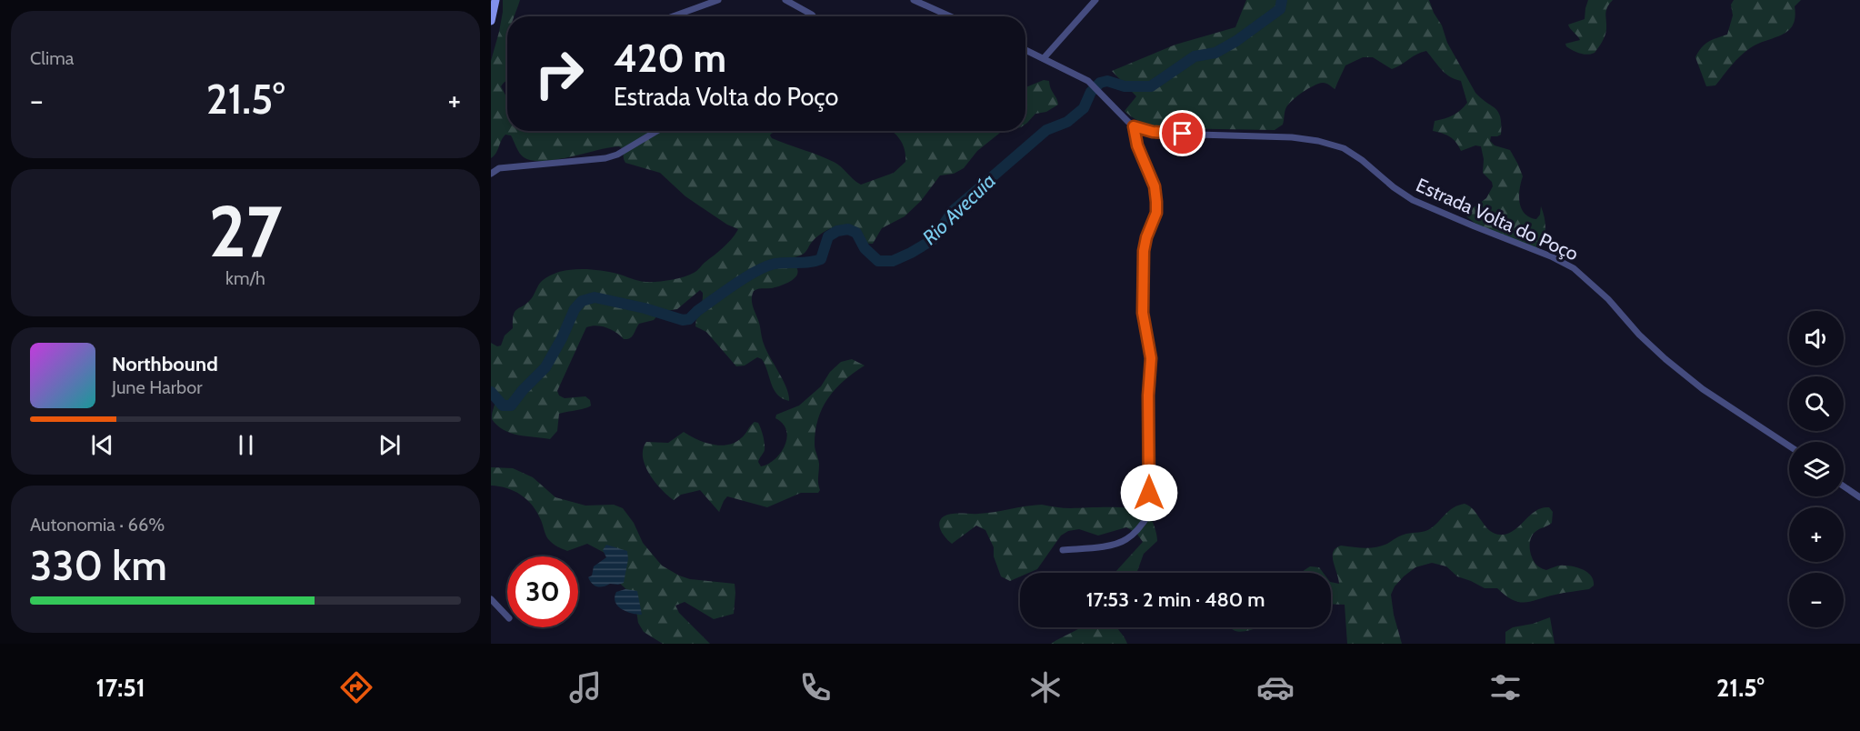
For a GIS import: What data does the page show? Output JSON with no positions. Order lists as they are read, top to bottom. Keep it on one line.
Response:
{"streets":{"street":["Estrada Volta do Poço"]},"water":["Rio Avecuía"],"page":{"tile":["Clima",["27","km/h"],["Autonomia · 66%","330 km"]],"turn":["420 m","Estrada Volta do Poço"],"heat":["−","21.5°","+"],"map_buttons":["+","−"],"song":["Northbound","June Harbor"],"limit":"30","trip":"17:53 · 2 min · 480 m","tabs":["17:51","21.5°"]}}
